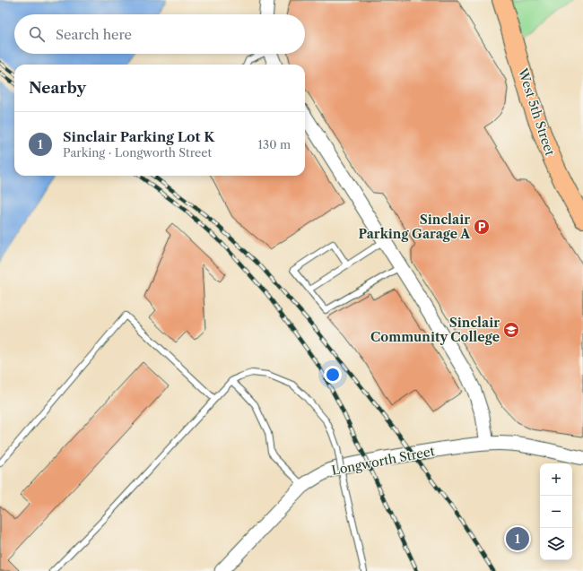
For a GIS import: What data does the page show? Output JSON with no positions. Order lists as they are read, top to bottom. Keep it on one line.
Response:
{"streets":{"main road":["West 5th Street"],"street":["Longworth Street"]},"places":{"parking":["Sinclair Parking Garage A"],"school or university":["Sinclair Community College"]},"page":{"search":"Search here","heading":"Nearby","list":[{"mark":"1","name":"Sinclair Parking Lot K","note":"Parking · Longworth Street","value":"130 m"}],"map_buttons":["+","−"],"pins":"1"}}
